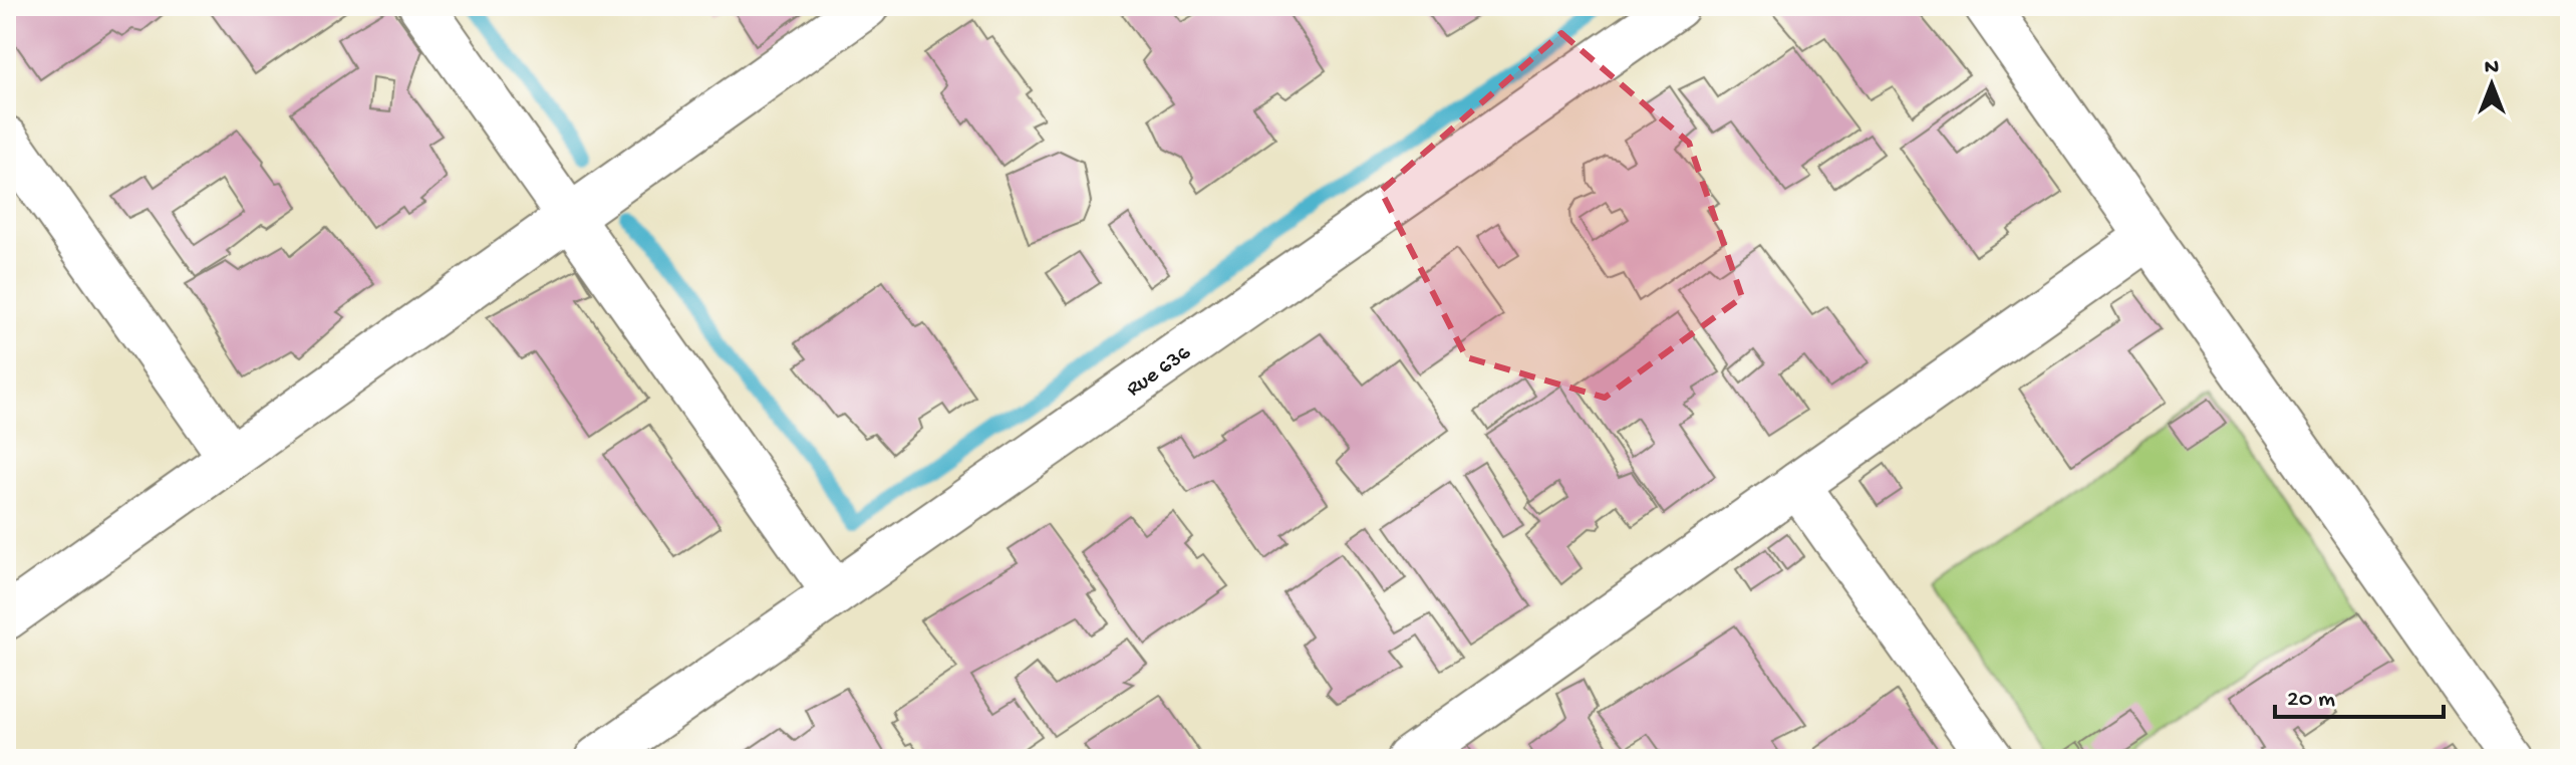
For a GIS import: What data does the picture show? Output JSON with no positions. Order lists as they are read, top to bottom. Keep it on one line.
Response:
{"streets":{"street":["Rue 636"]},"scale_bar":"20 m","north":"top"}
